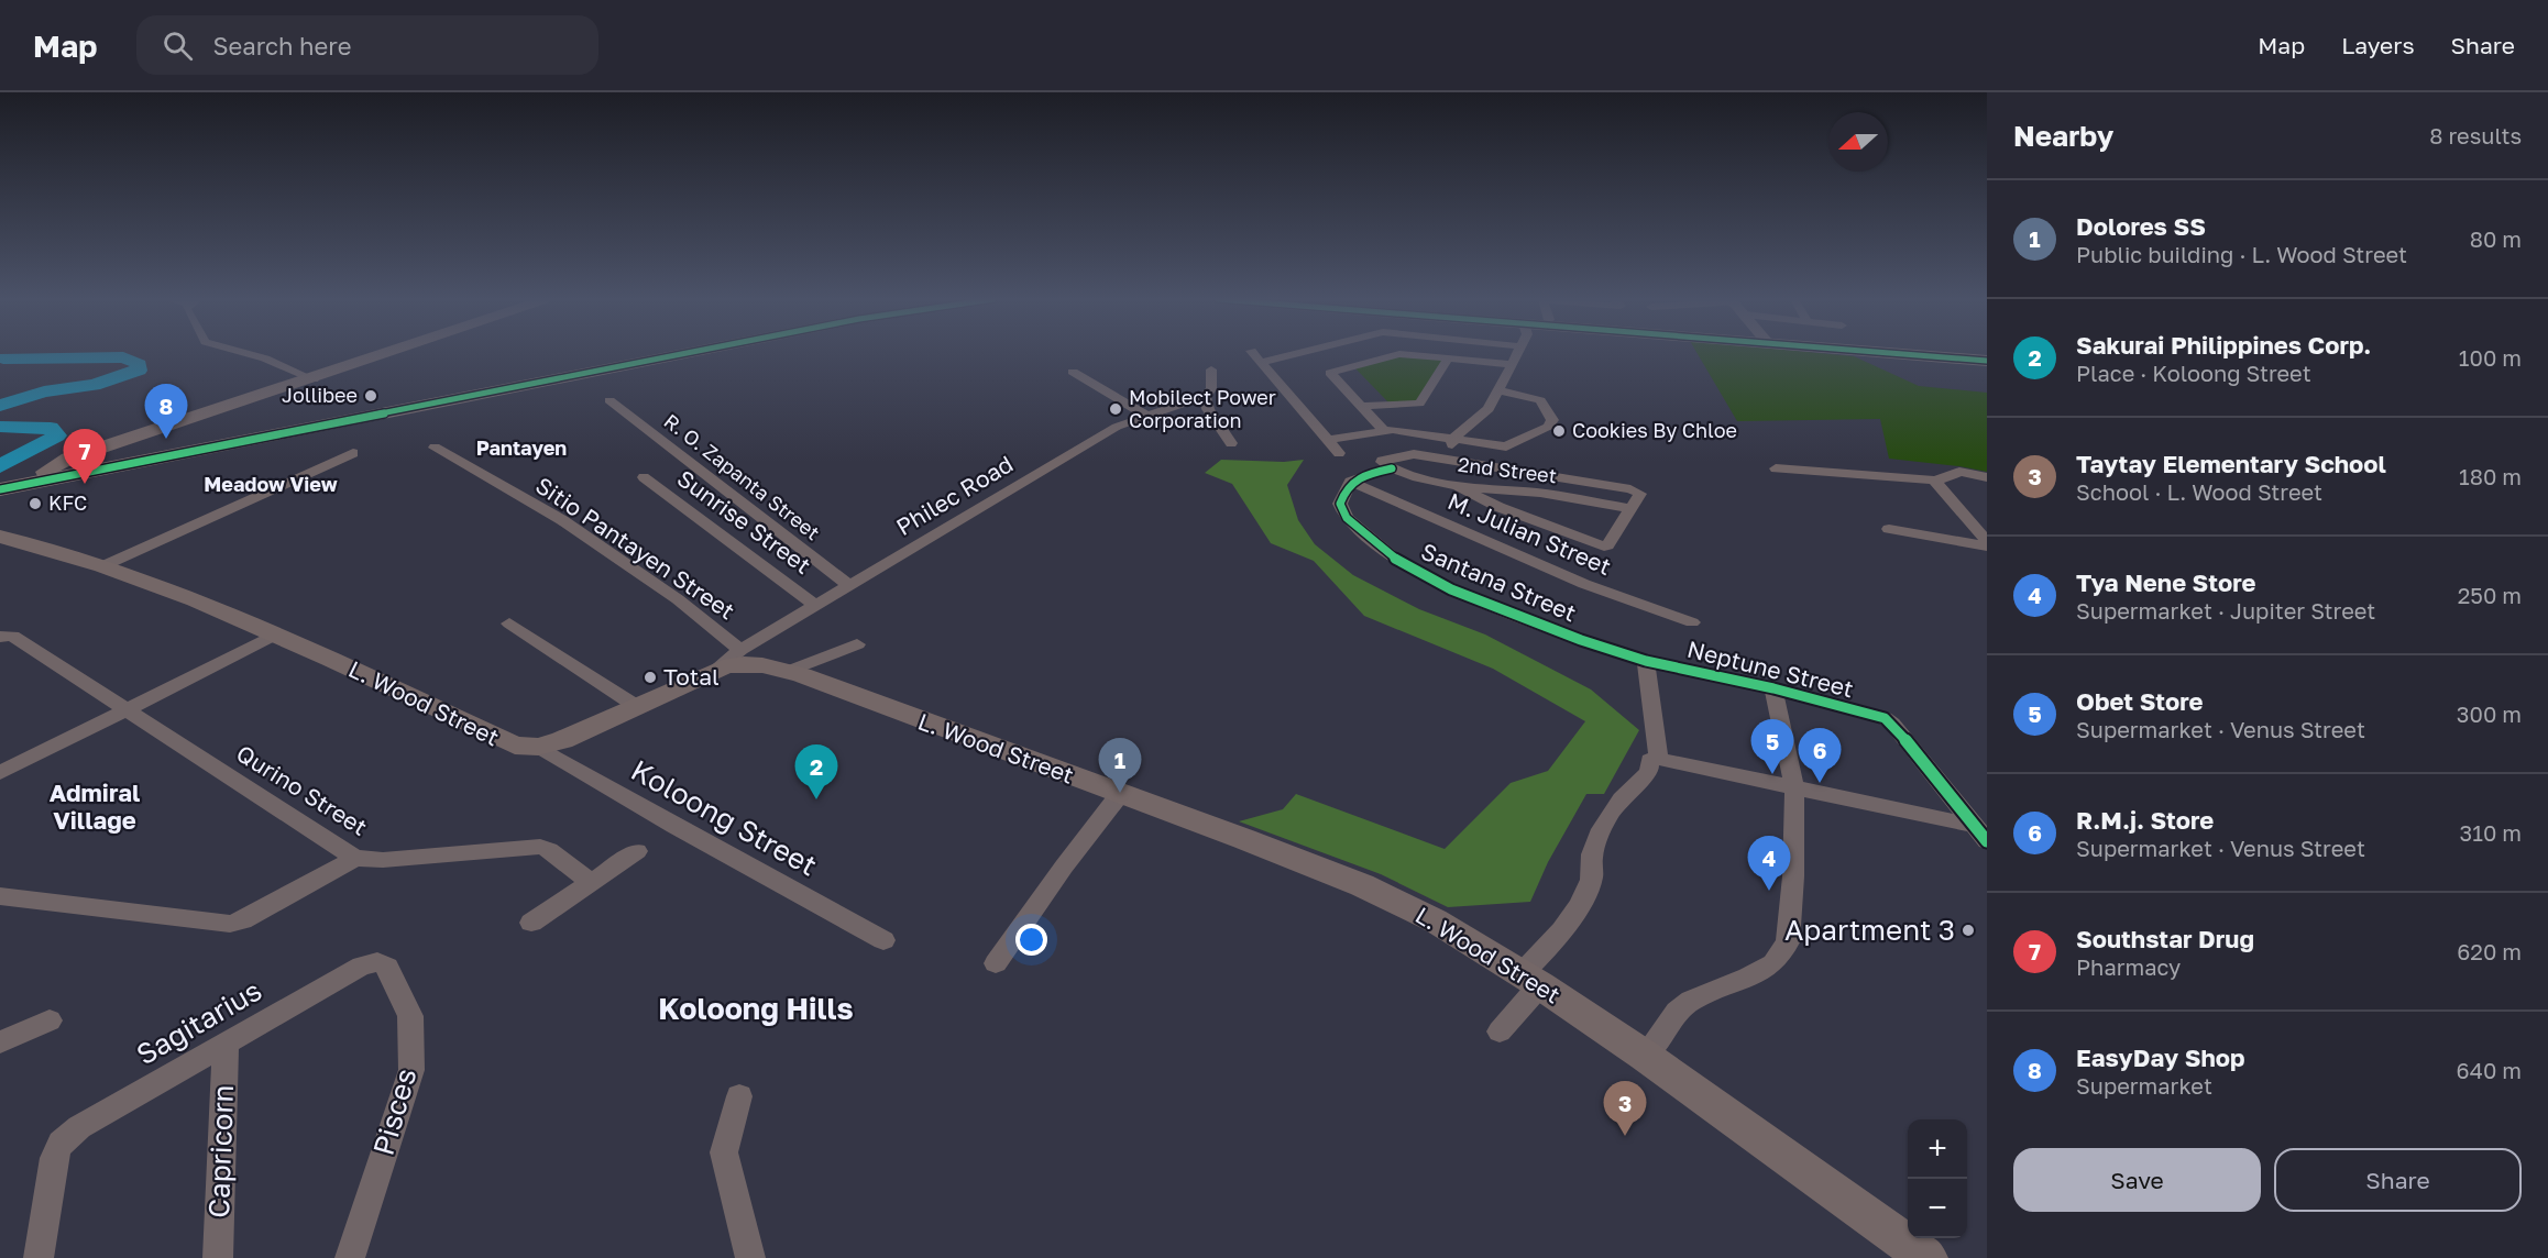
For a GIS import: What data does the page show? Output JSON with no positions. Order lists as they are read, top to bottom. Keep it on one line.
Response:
{"streets":{"main road":["L. Wood Street"],"street":["2nd Street","R. O. Zapanta Street","Philec Road","Sunrise Street","M. Julian Street","Sitio Pantayen Street","Santana Street","Neptune Street","Qurino Street","Koloong Street","Sagitarius","Pisces","Capricorn"]},"crossings":[["R. O. Zapanta Street","Philec Road"],["Philec Road","Sunrise Street"],["Philec Road","Sitio Pantayen Street"],["Philec Road","L. Wood Street"],["M. Julian Street","Santana Street"],["Santana Street","Neptune Street"],["L. Wood Street","Koloong Street"],["Sagitarius","Pisces"],["Sagitarius","Capricorn"]],"districts":["Pantayen","Meadow View","Admiral Village","Koloong Hills"],"places":["Jollibee","Mobilect Power Corporation","Cookies By Chloe","KFC","Total","Apartment 3"],"north":"left","page":{"header":"Map","search":"Search here","nav":["Map","Layers","Share"],"heading":["Nearby","8 results"],"list":[{"mark":"1","name":"Dolores SS","note":"Public building · L. Wood Street","value":"80 m"},{"mark":"2","name":"Sakurai Philippines Corp.","note":"Place · Koloong Street","value":"100 m"},{"mark":"3","name":"Taytay Elementary School","note":"School · L. Wood Street","value":"180 m"},{"mark":"4","name":"Tya Nene Store","note":"Supermarket · Jupiter Street","value":"250 m"},{"mark":"5","name":"Obet Store","note":"Supermarket · Venus Street","value":"300 m"},{"mark":"6","name":"R.M.j. Store","note":"Supermarket · Venus Street","value":"310 m"},{"mark":"7","name":"Southstar Drug","note":"Pharmacy","value":"620 m"},{"mark":"8","name":"EasyDay Shop","note":"Supermarket","value":"640 m"}],"pins":["8","7","5","6","1","2","4","3"],"map_buttons":["+","−"],"buttons":["Save","Share"]}}
